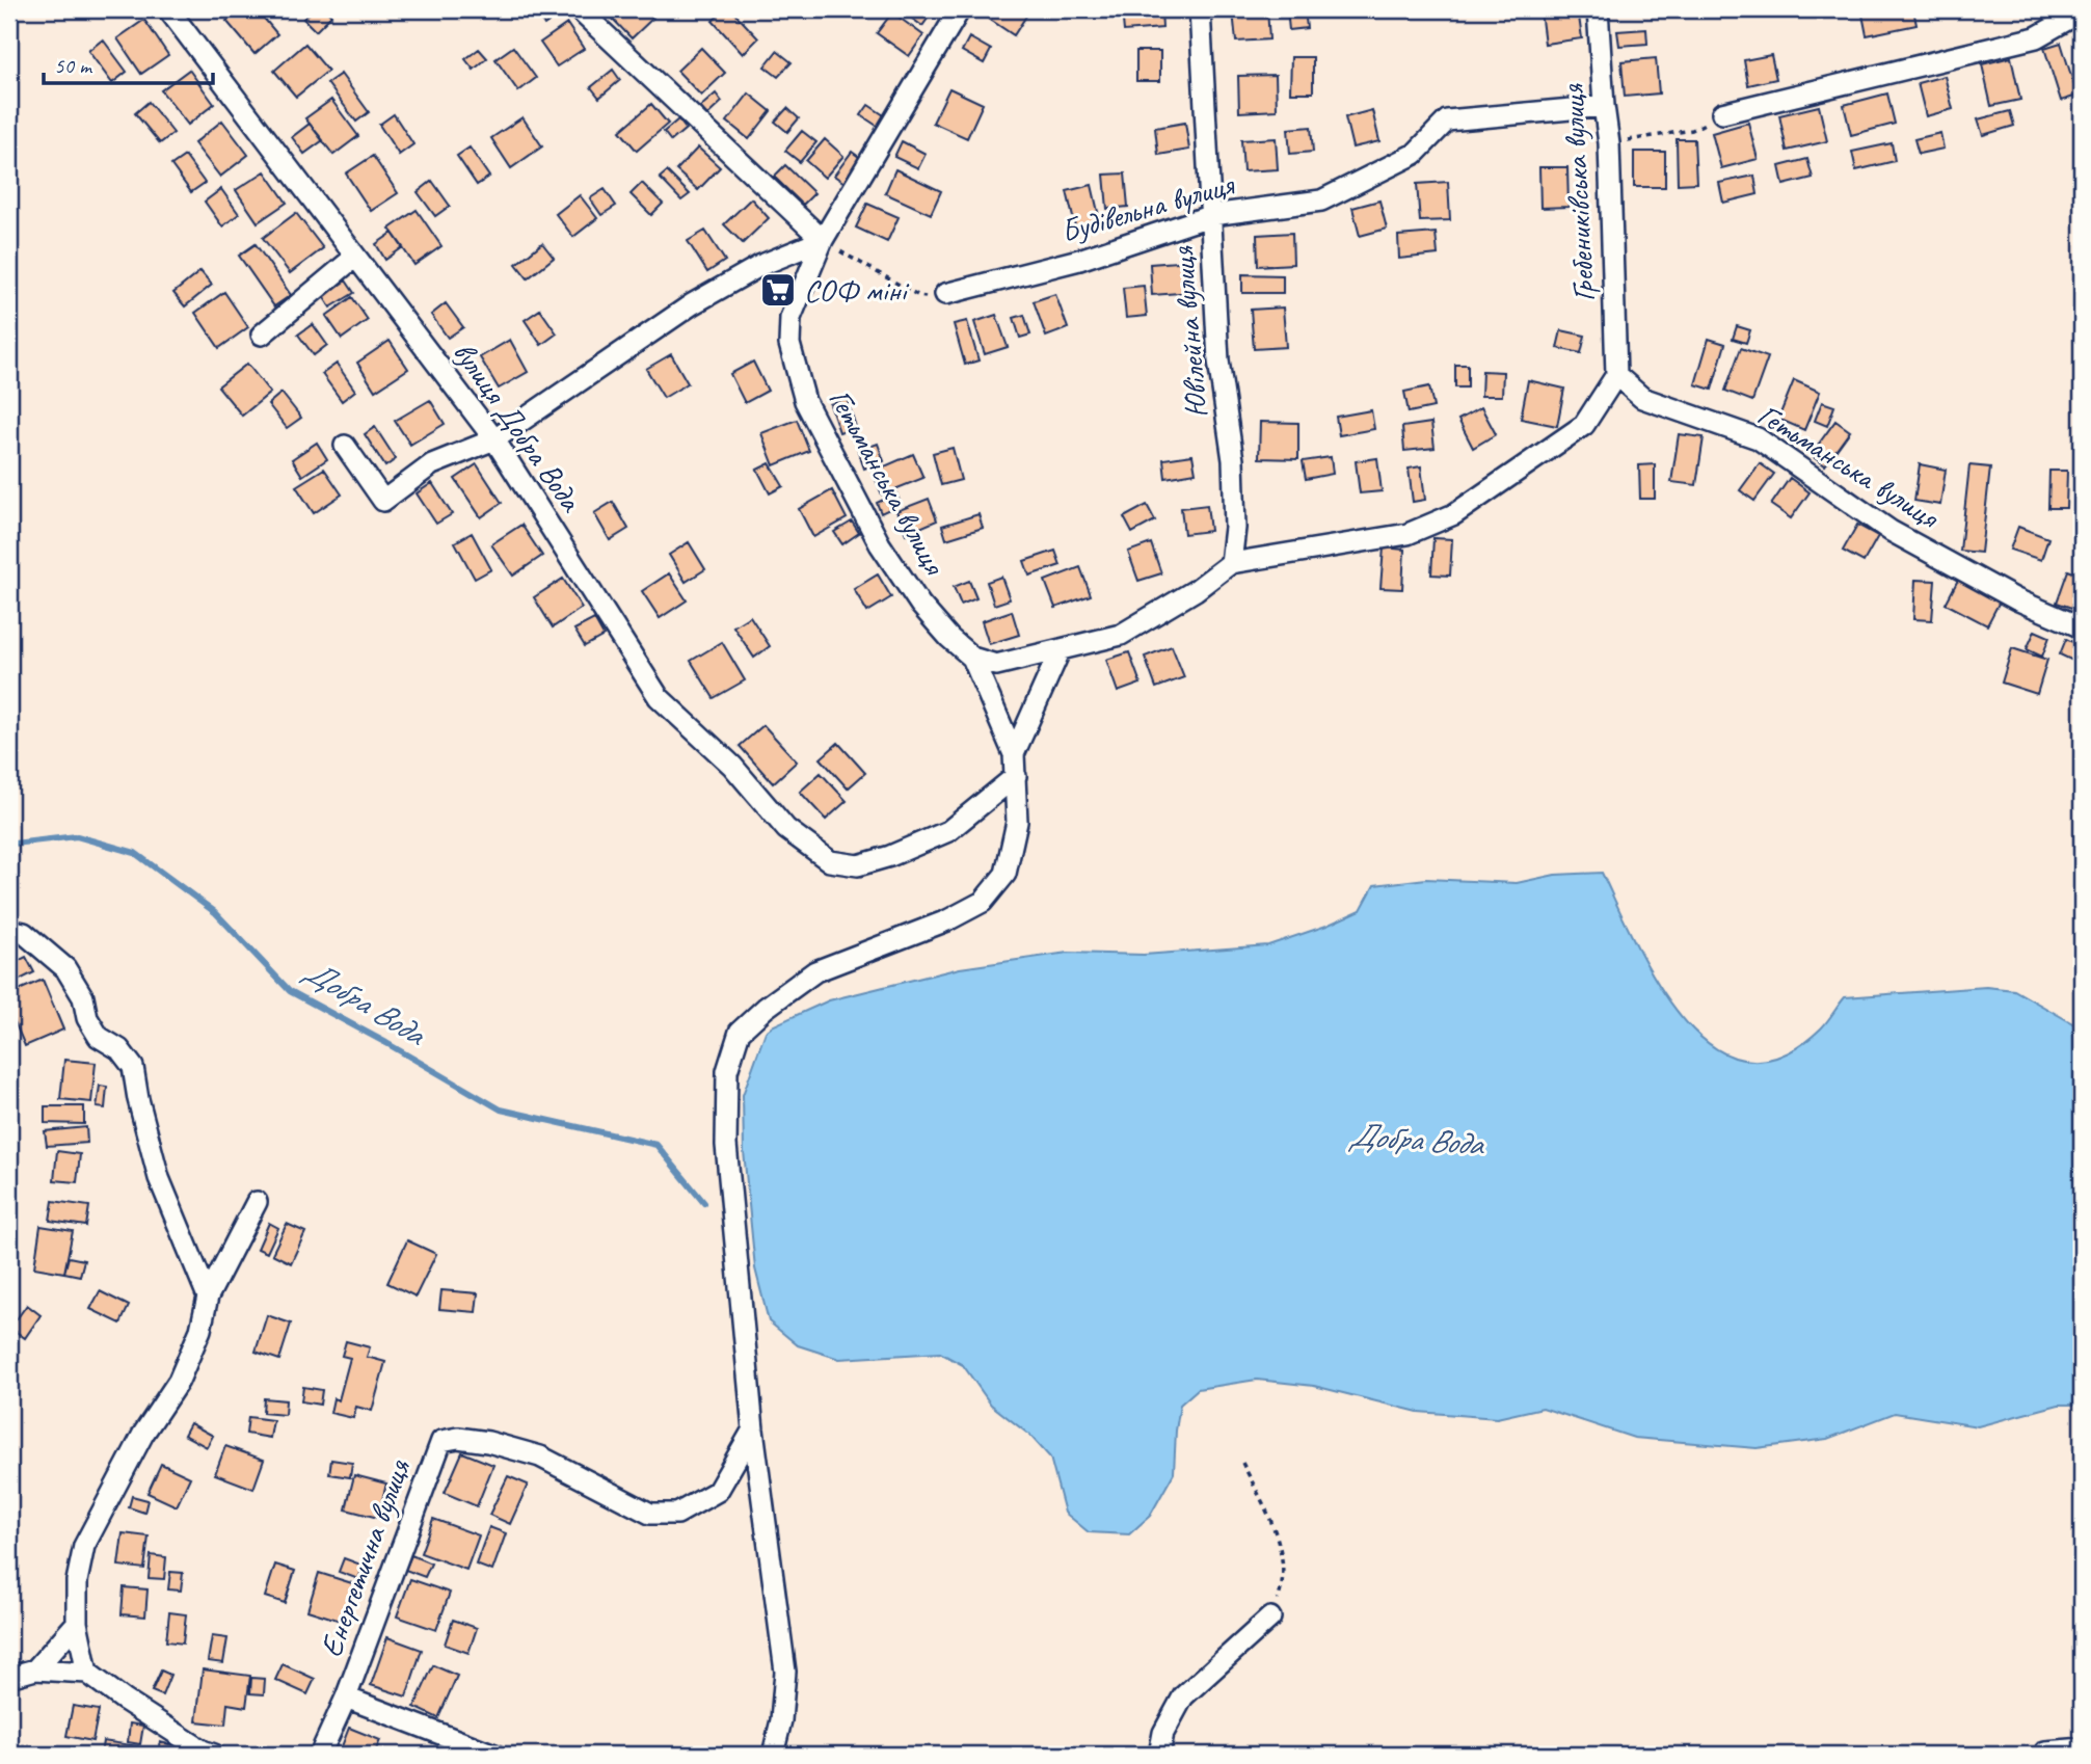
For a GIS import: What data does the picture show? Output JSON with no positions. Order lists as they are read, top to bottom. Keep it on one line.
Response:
{"streets":{"street":["Гребениківська вулиця","Будівельна вулиця","Ювілейна вулиця","вулиця Добра Вода","Гетьманська вулиця","Енергетична вулиця"]},"crossings":[["Гребениківська вулиця","Будівельна вулиця"],["Гребениківська вулиця","Гетьманська вулиця"],["Будівельна вулиця","Ювілейна вулиця"]],"water":["Добра Вода"],"places":{"supermarket":["СОФ міні"]},"scale_bar":"50 m"}
